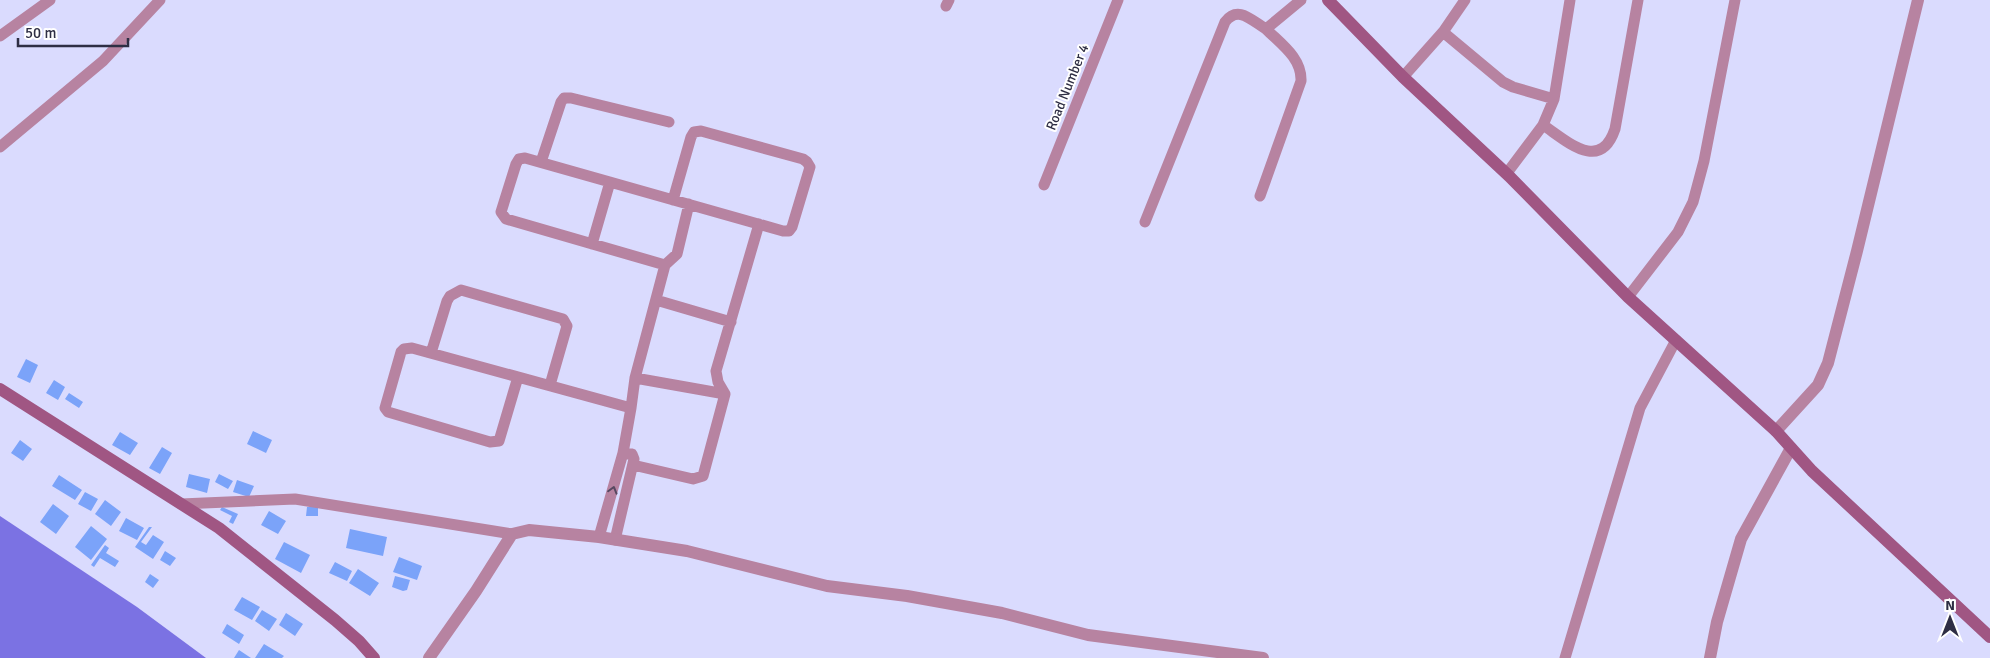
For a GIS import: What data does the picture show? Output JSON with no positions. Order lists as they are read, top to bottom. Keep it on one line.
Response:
{"streets":{"street":["Road Number 4"]},"scale_bar":"50 m","north":"top"}
